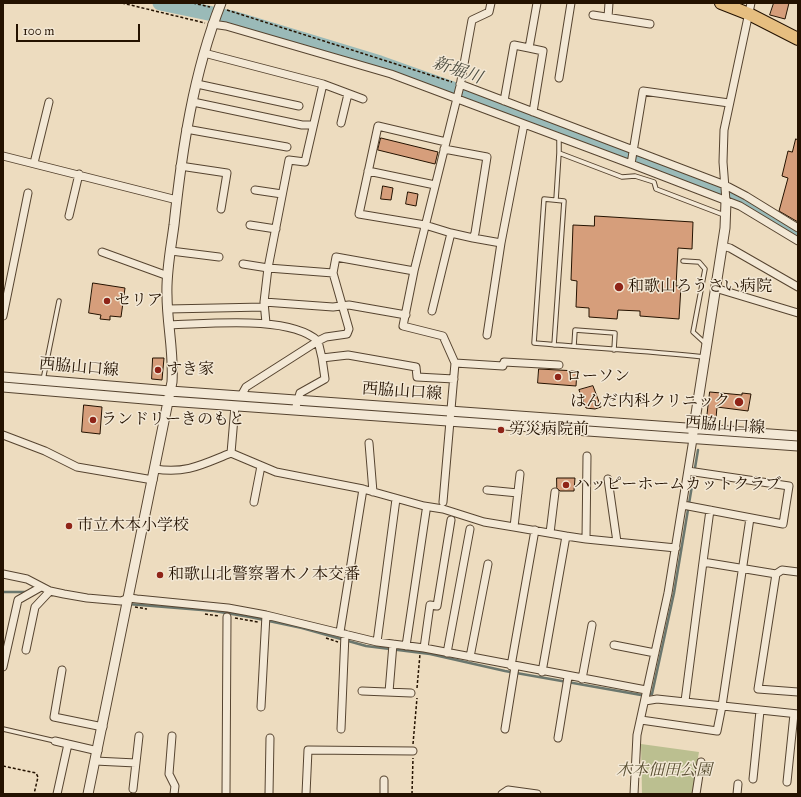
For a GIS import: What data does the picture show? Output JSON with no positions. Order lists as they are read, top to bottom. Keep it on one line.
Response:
{"streets":{"street":["西脇山口線"]},"water":["新堀川"],"parks":["木本佃田公園"],"places":["和歌山ろうさい病院","セリア","すき家","ローソン","はんだ内科クリニック","ランドリーきのもと","労災病院前","ハッピーホームカットクラブ","市立木本小学校","和歌山北警察署木ノ本交番"],"scale_bar":"100 m"}
